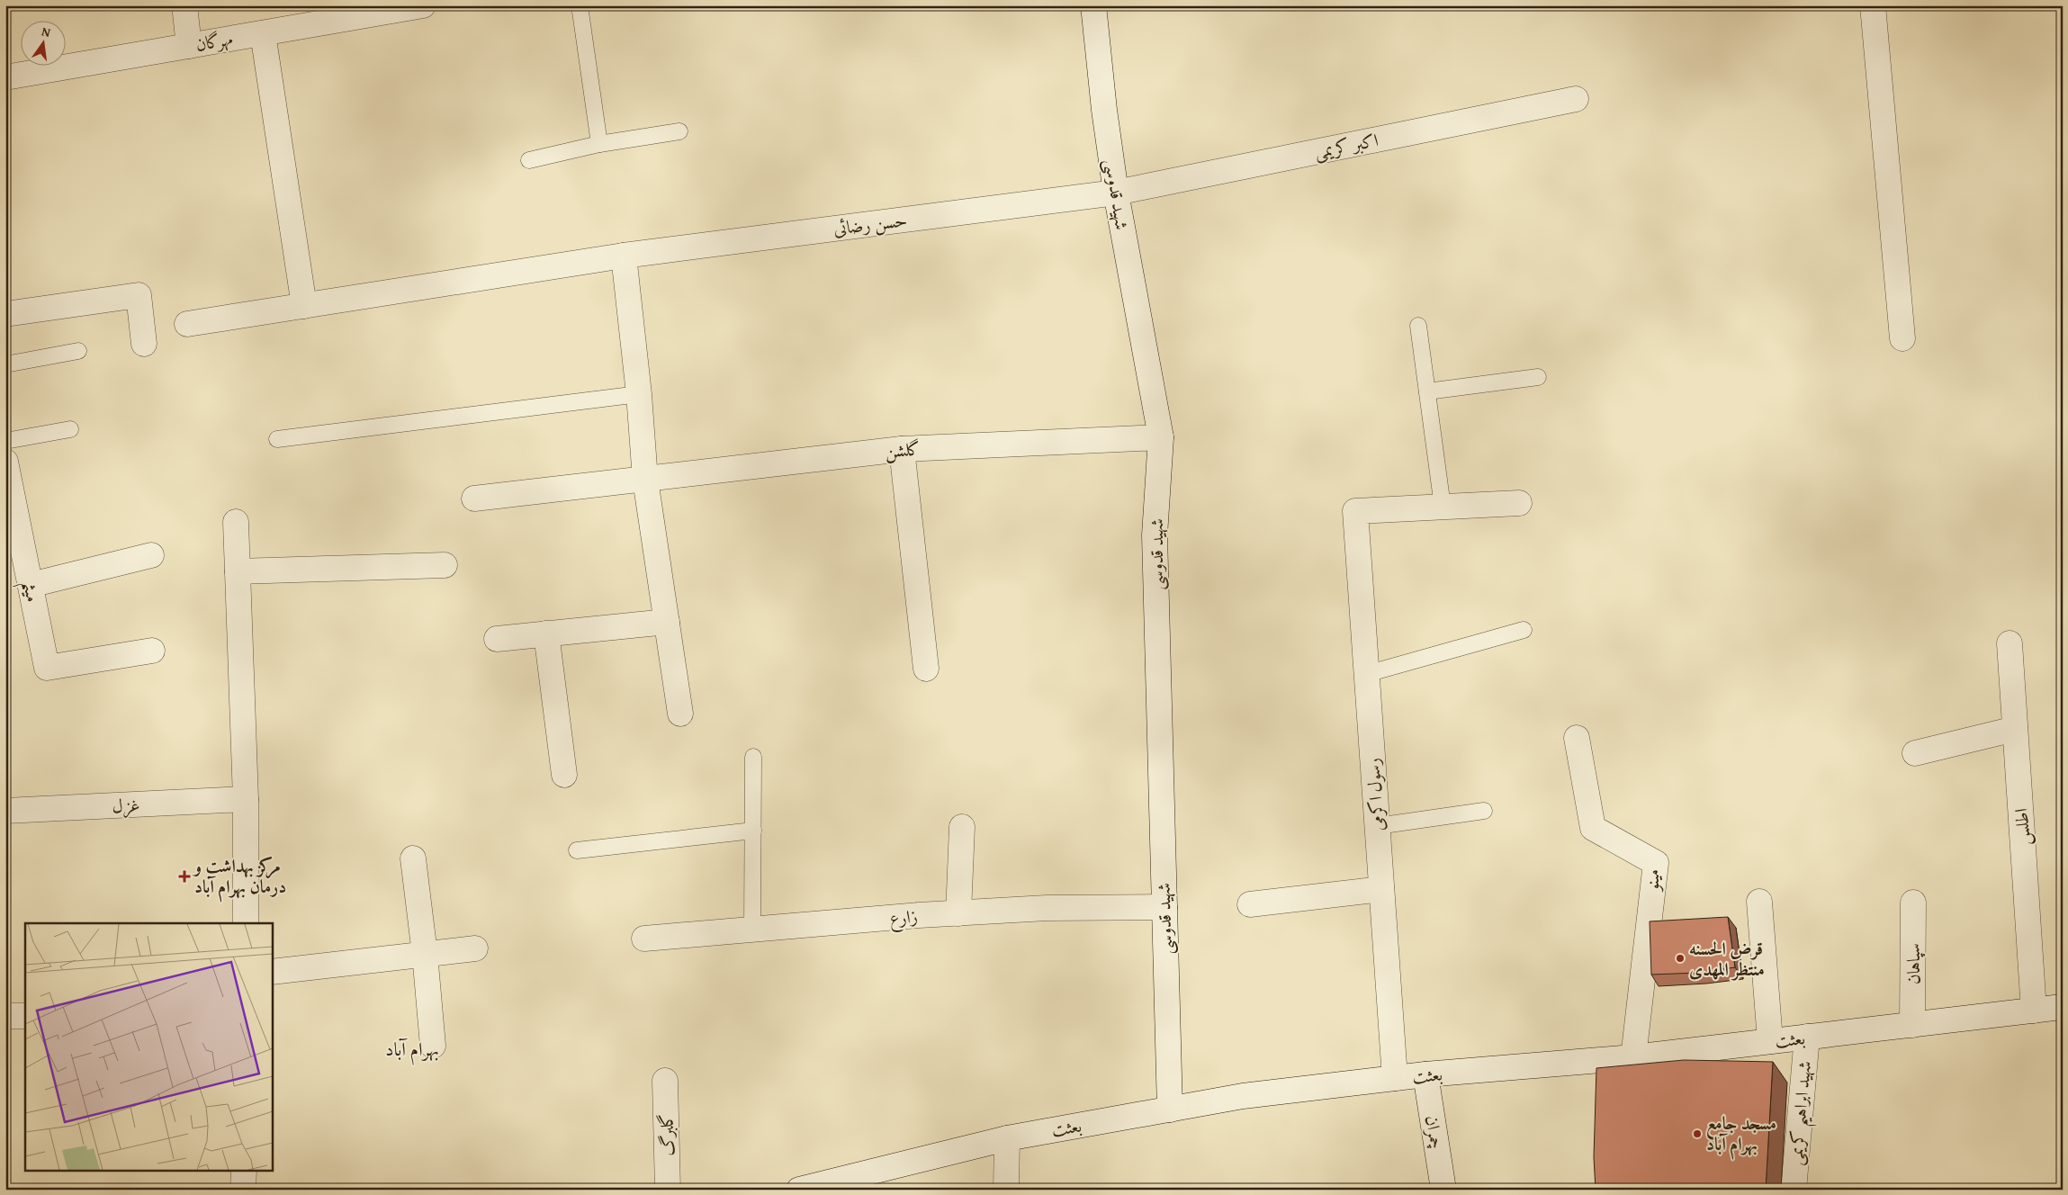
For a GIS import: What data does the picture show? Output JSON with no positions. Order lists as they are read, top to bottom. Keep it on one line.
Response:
{"streets":{"street":["مهرگان","اکبر کریمی","شهید قدوسی","حسن رضائی","گلشن","میثم","رسول اکرمی","غزل","اطلس","مینو","زارع","سپاهان","بعثت","شهید ابراهیم کریمی","چمران","گلبرگ"]},"crossings":[["اکبر کریمی","شهید قدوسی"],["اکبر کریمی","حسن رضائی"],["شهید قدوسی","حسن رضائی"],["شهید قدوسی","گلشن"],["شهید قدوسی","زارع"],["شهید قدوسی","بعثت"],["رسول اکرمی","بعثت"],["اطلس","بعثت"],["مینو","بعثت"],["سپاهان","بعثت"],["بعثت","شهید ابراهیم کریمی"],["بعثت","چمران"]],"districts":["بهرام آباد"],"places":{"health":["مرکز بهداشت و درمان بهرام آباد"],"other":["قرض الحسنه منتظر المهدی","مسجد جامع بهرام آباد"]},"north":"top"}
